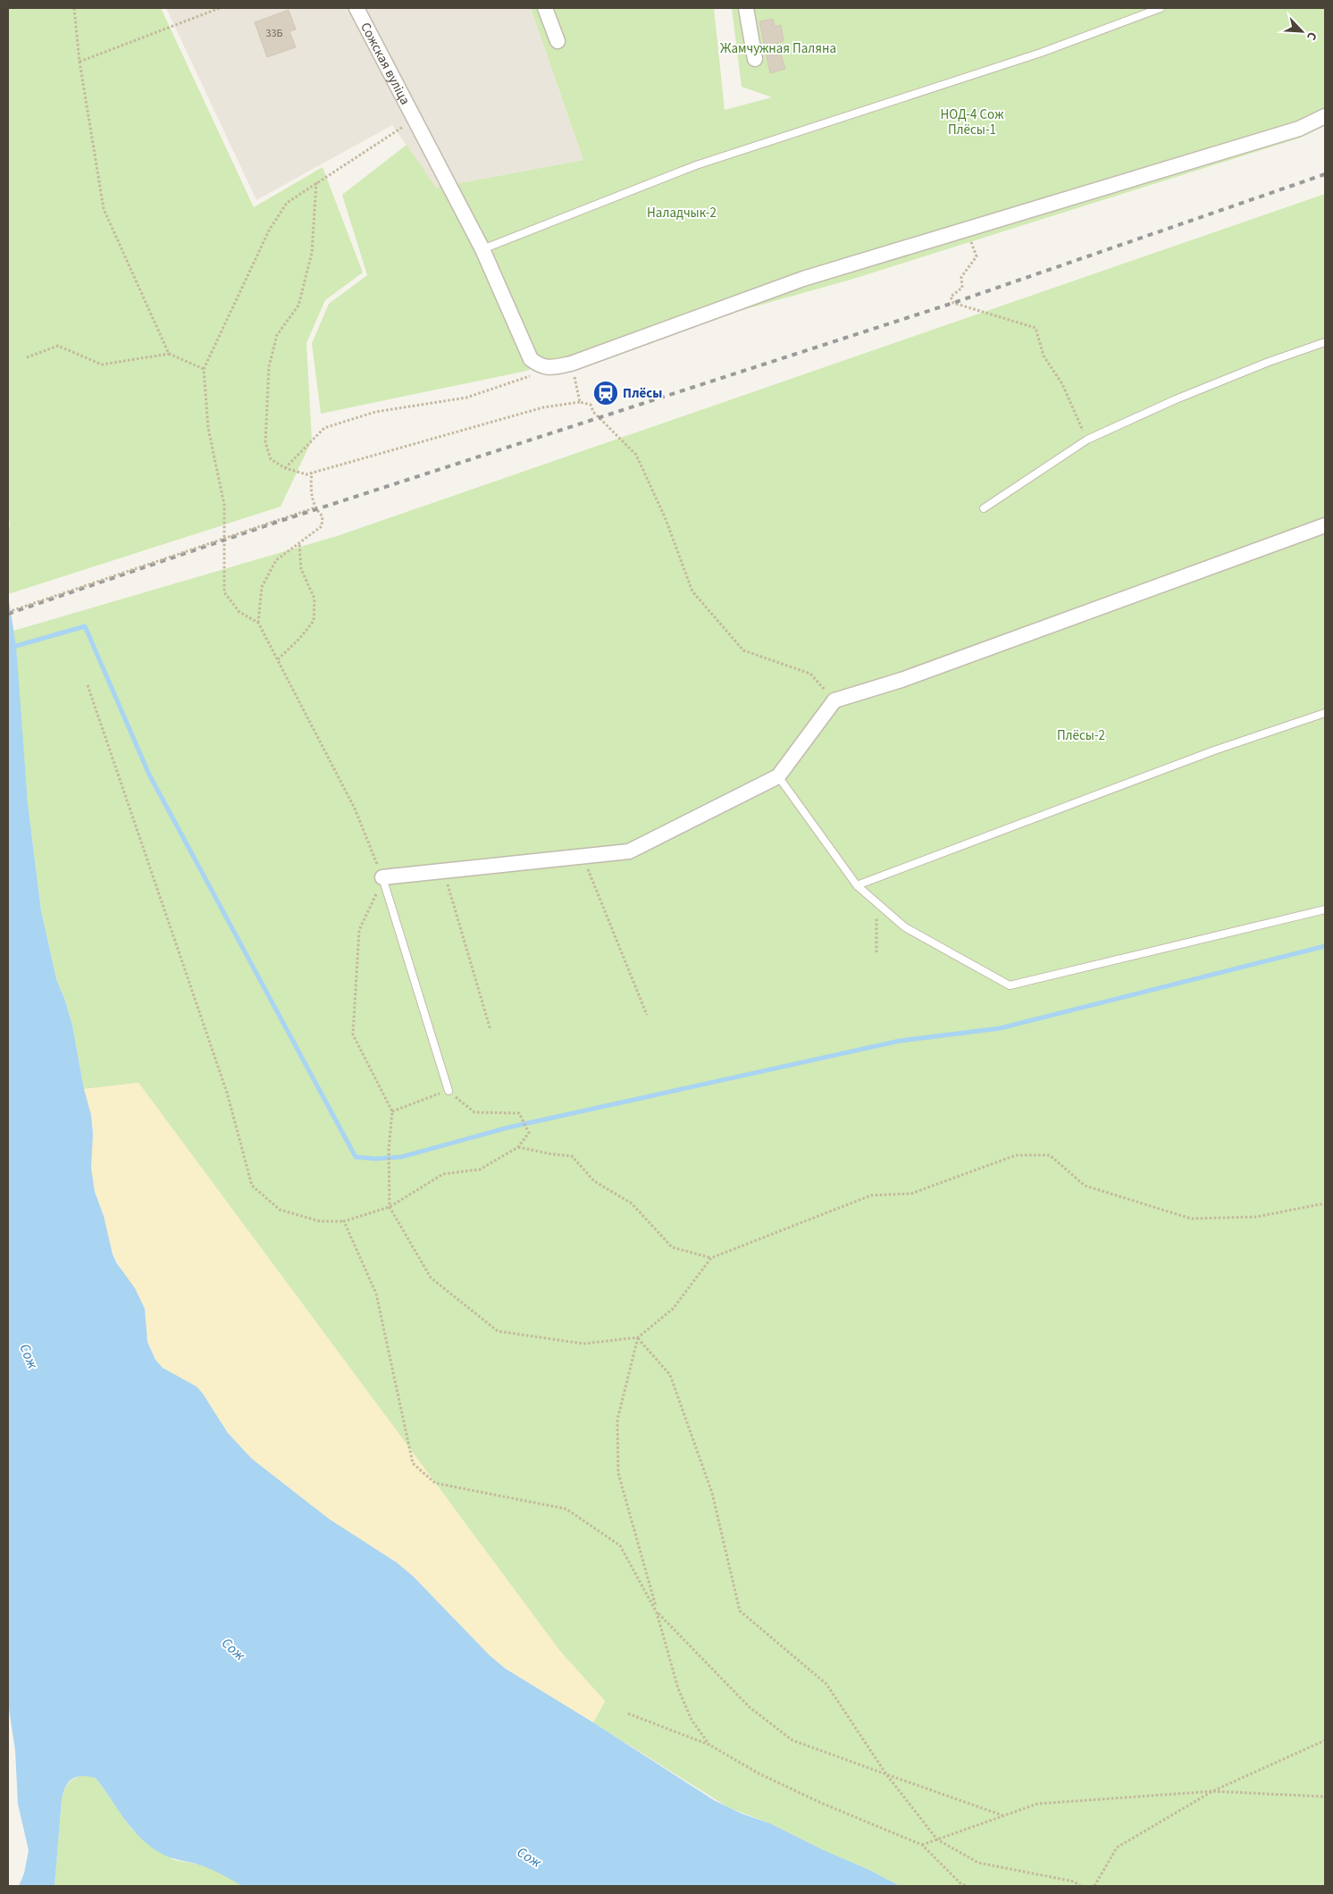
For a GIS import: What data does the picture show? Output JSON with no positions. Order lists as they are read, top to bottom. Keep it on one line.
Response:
{"streets":{"street":["Сожская вуліца"]},"water":["Сож"],"parks":["Жамчужная Паляна","НОД-4 Сож Плёсы-1","Наладчык-2","Плёсы-2"],"places":{"station":["Плёсы"]},"house_numbers":["33Б"],"north":"bottom right"}
